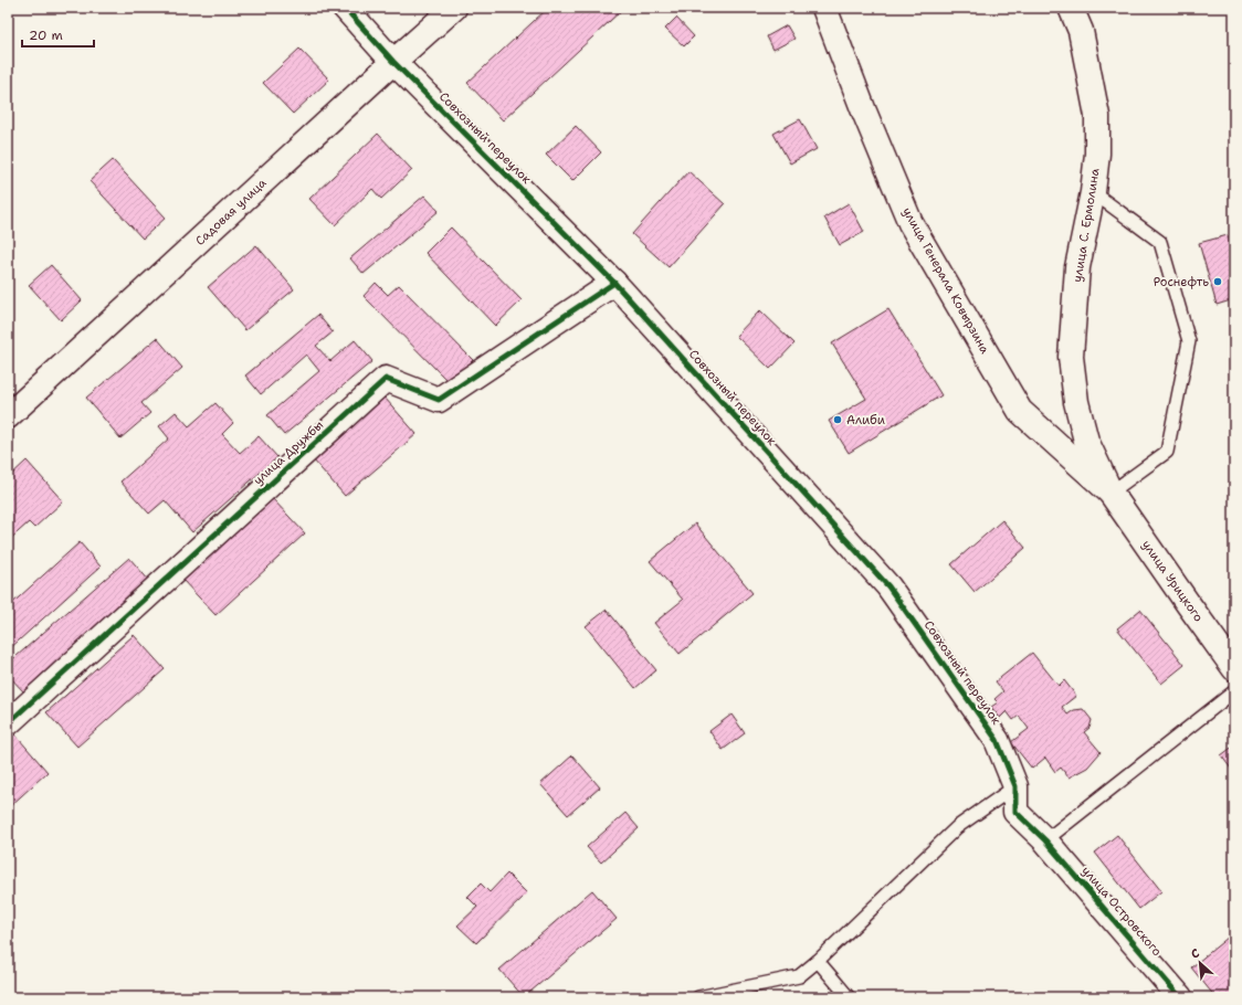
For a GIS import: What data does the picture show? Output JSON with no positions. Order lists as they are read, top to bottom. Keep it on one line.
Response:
{"streets":{"street":["Совхозный переулок","Садовая улица","улица С. Ермолина","улица Генерала Ковырзина","улица Дружбы","улица Урицкого","улица Островского"]},"crossings":[["Совхозный переулок","Садовая улица"],["Совхозный переулок","улица Дружбы"],["Совхозный переулок","улица Островского"],["улица С. Ермолина","улица Генерала Ковырзина"],["улица С. Ермолина","улица Урицкого"],["улица Генерала Ковырзина","улица Урицкого"]],"places":["Роснефть","Алиби"],"scale_bar":"20 m","north":"top left"}
